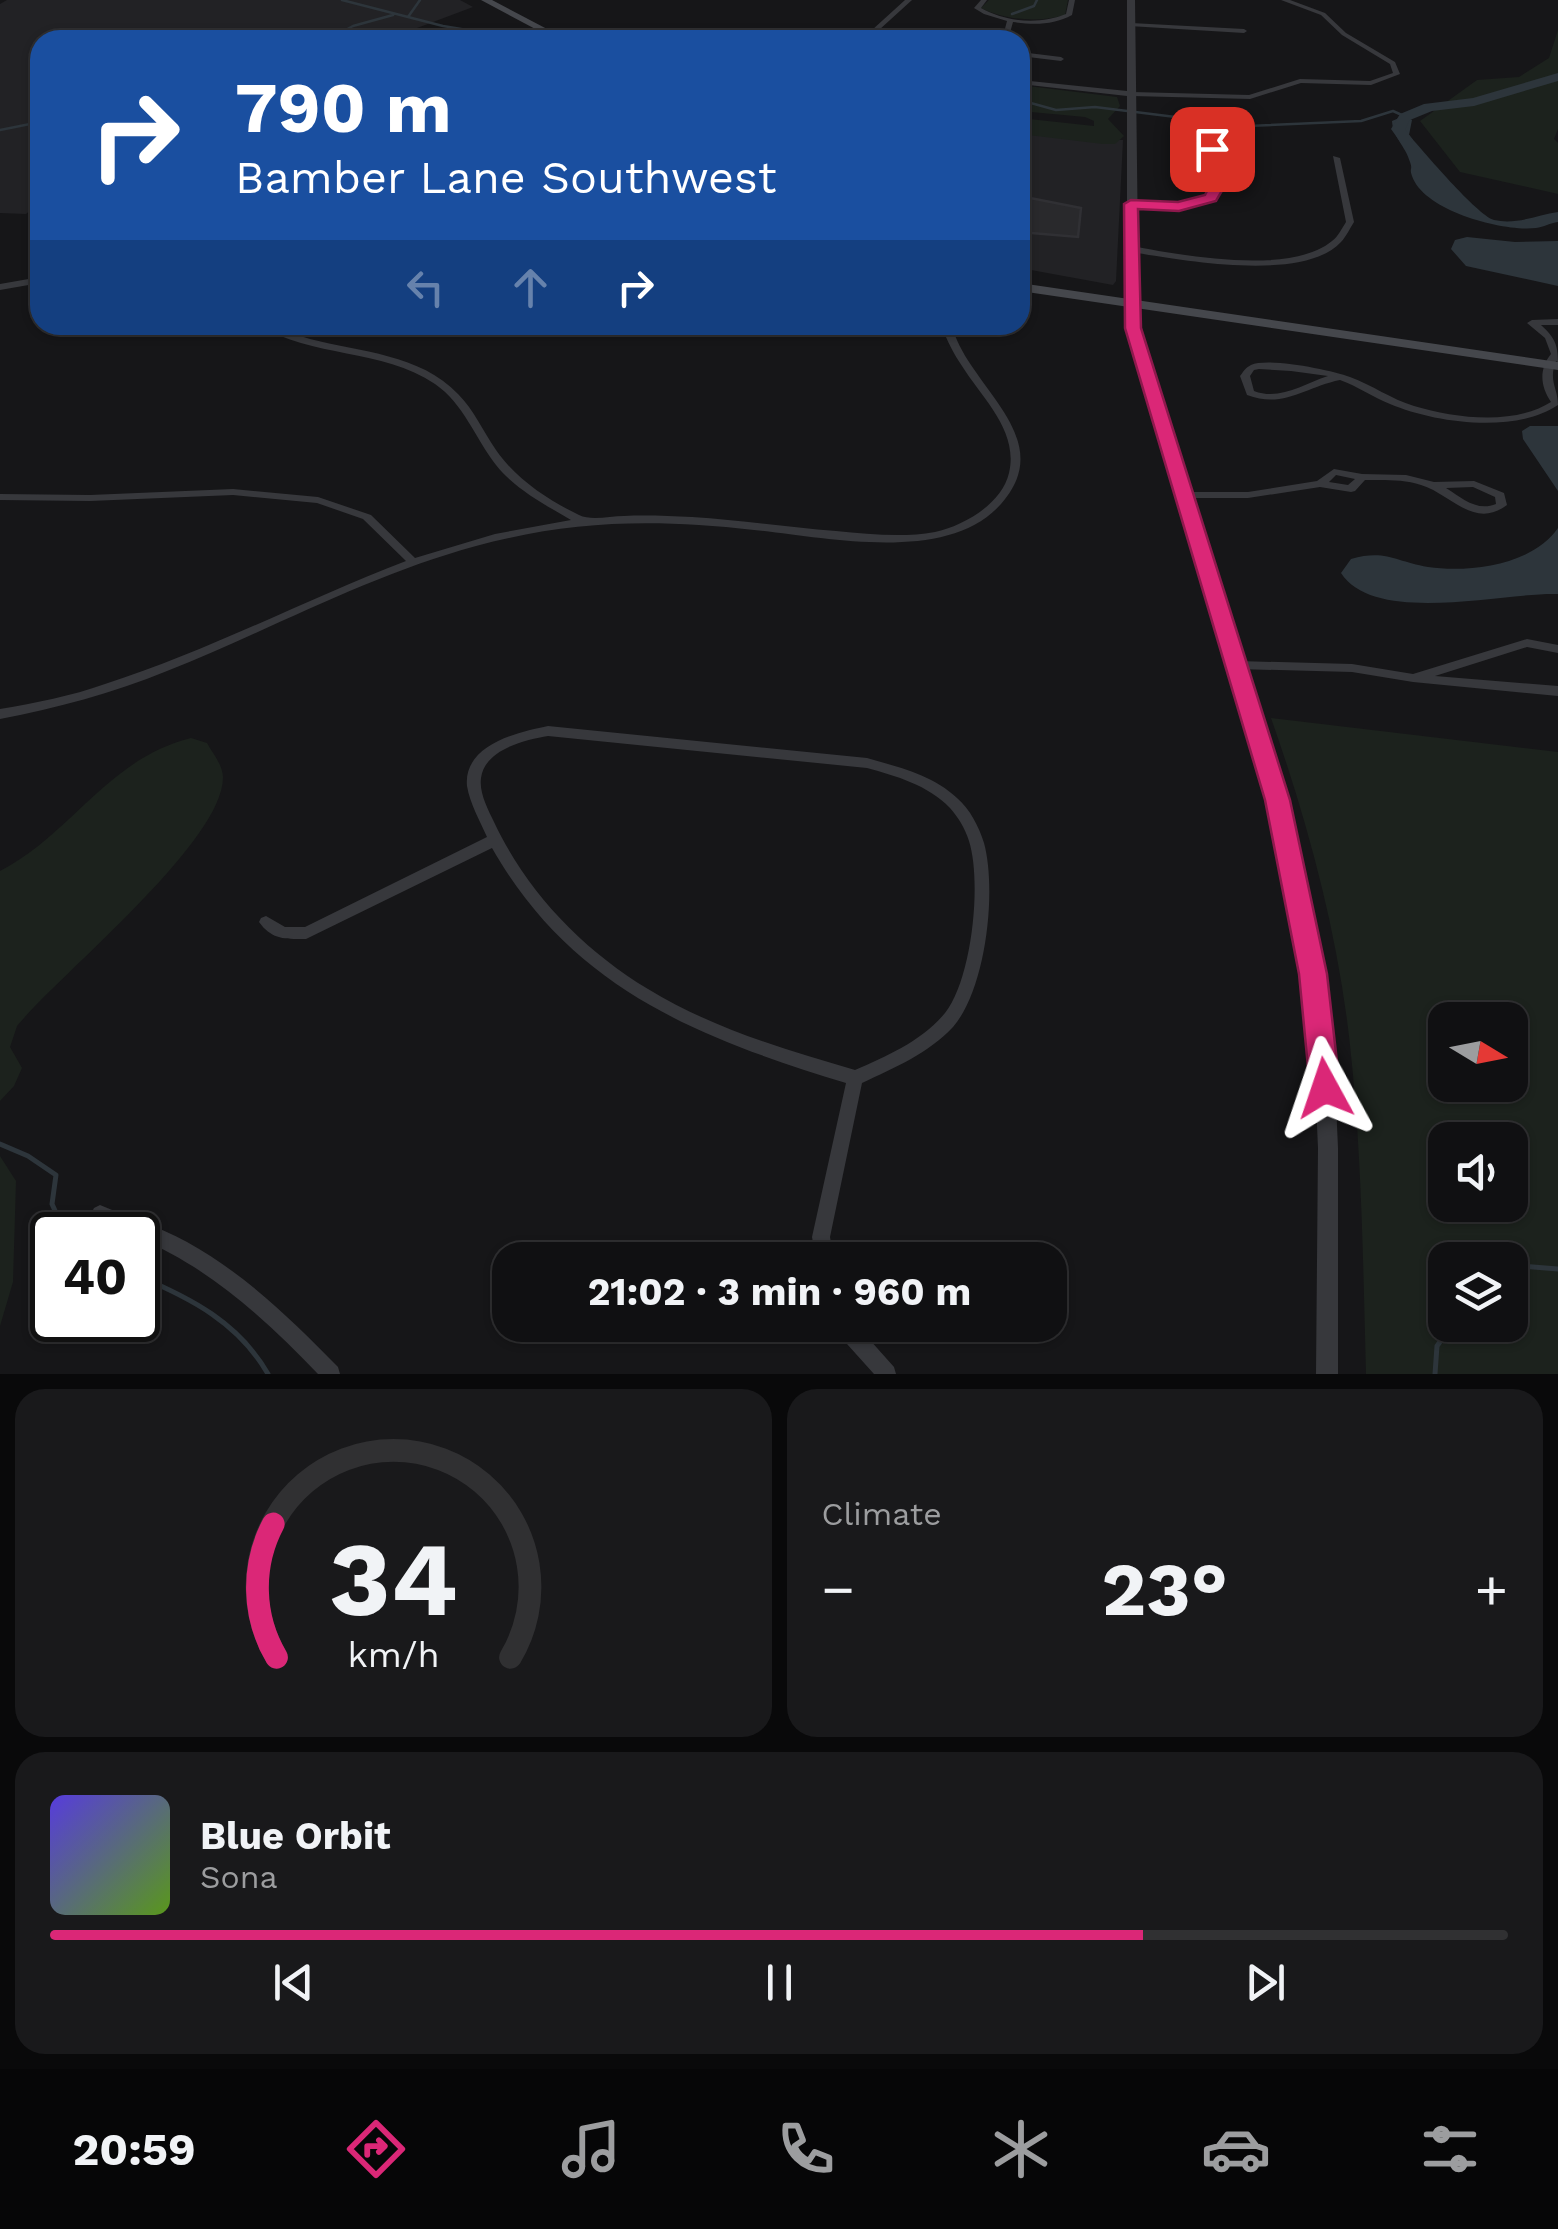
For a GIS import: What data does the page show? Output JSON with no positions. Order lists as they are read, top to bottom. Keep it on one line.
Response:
{"north":"right","page":{"turn":["790 m","Bamber Lane Southwest"],"limit":"40","trip":"21:02 · 3 min · 960 m","tile":"Climate","heat":["−","23°","+"],"song":["Blue Orbit","Sona"],"tabs":"20:59","gauge":["34","km/h"]}}
